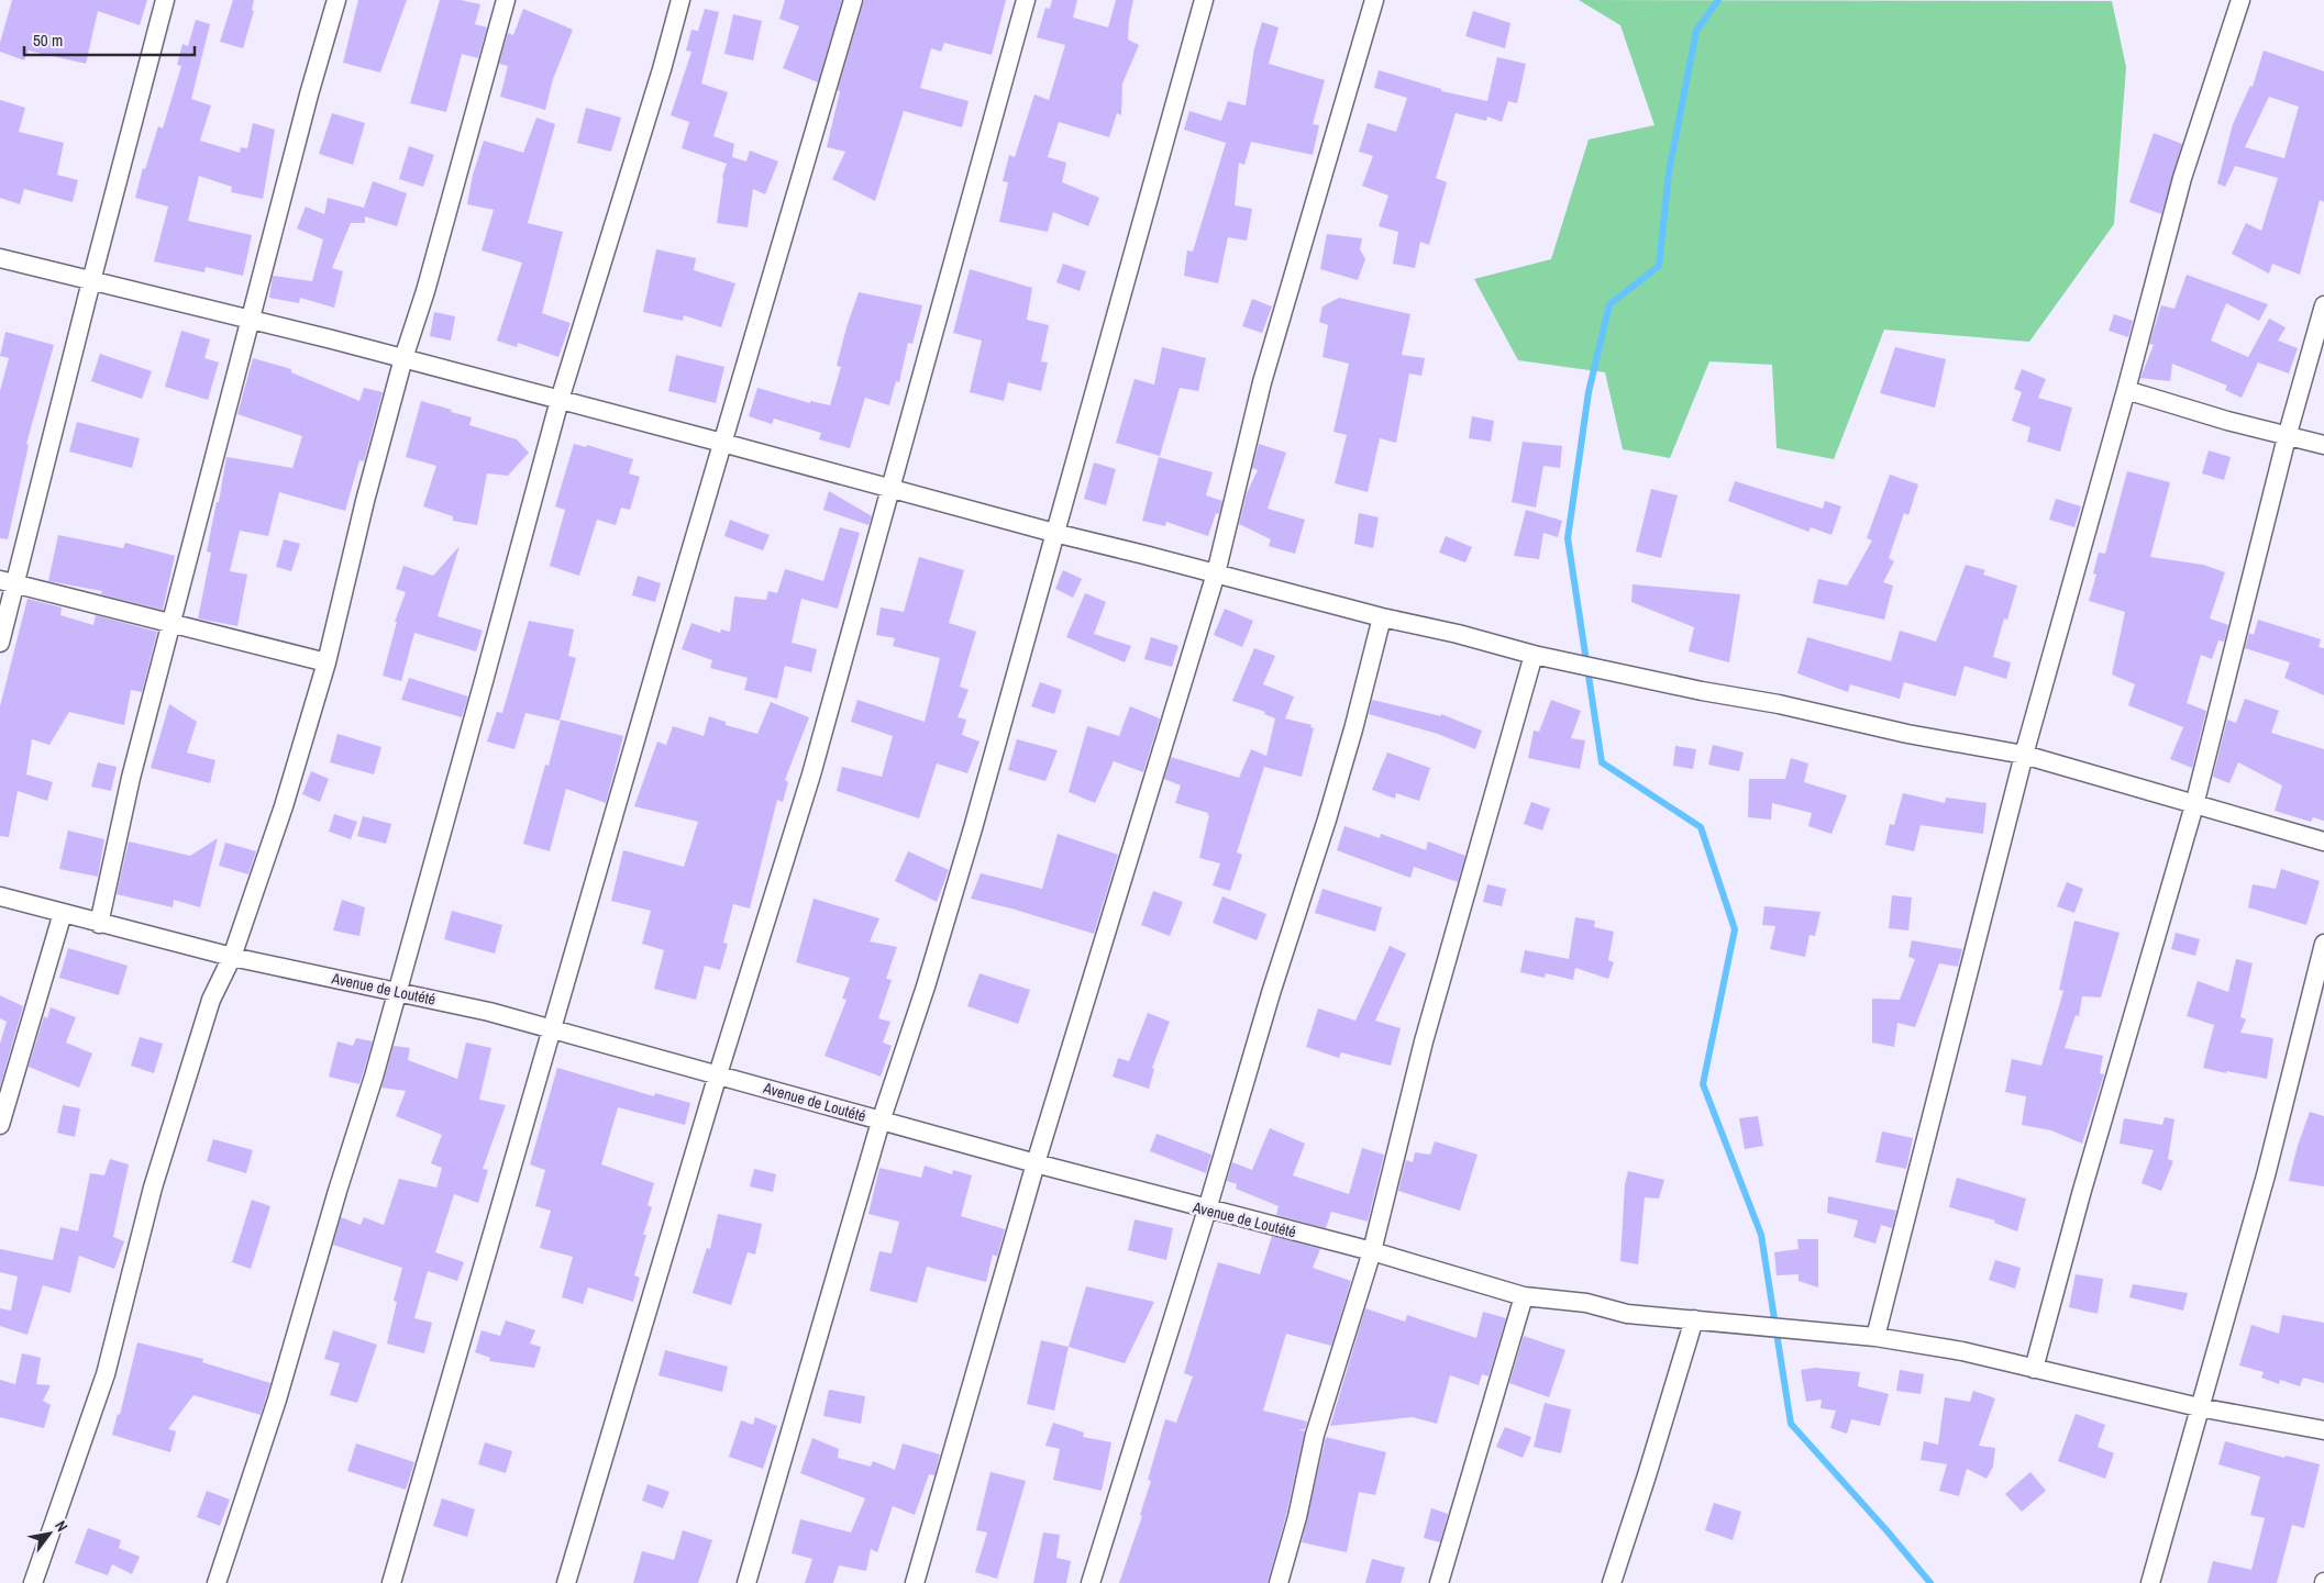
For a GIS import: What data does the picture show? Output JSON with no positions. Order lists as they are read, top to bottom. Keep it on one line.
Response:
{"streets":{"street":["Avenue de Loutété"]},"scale_bar":"50 m","north":"top right"}
